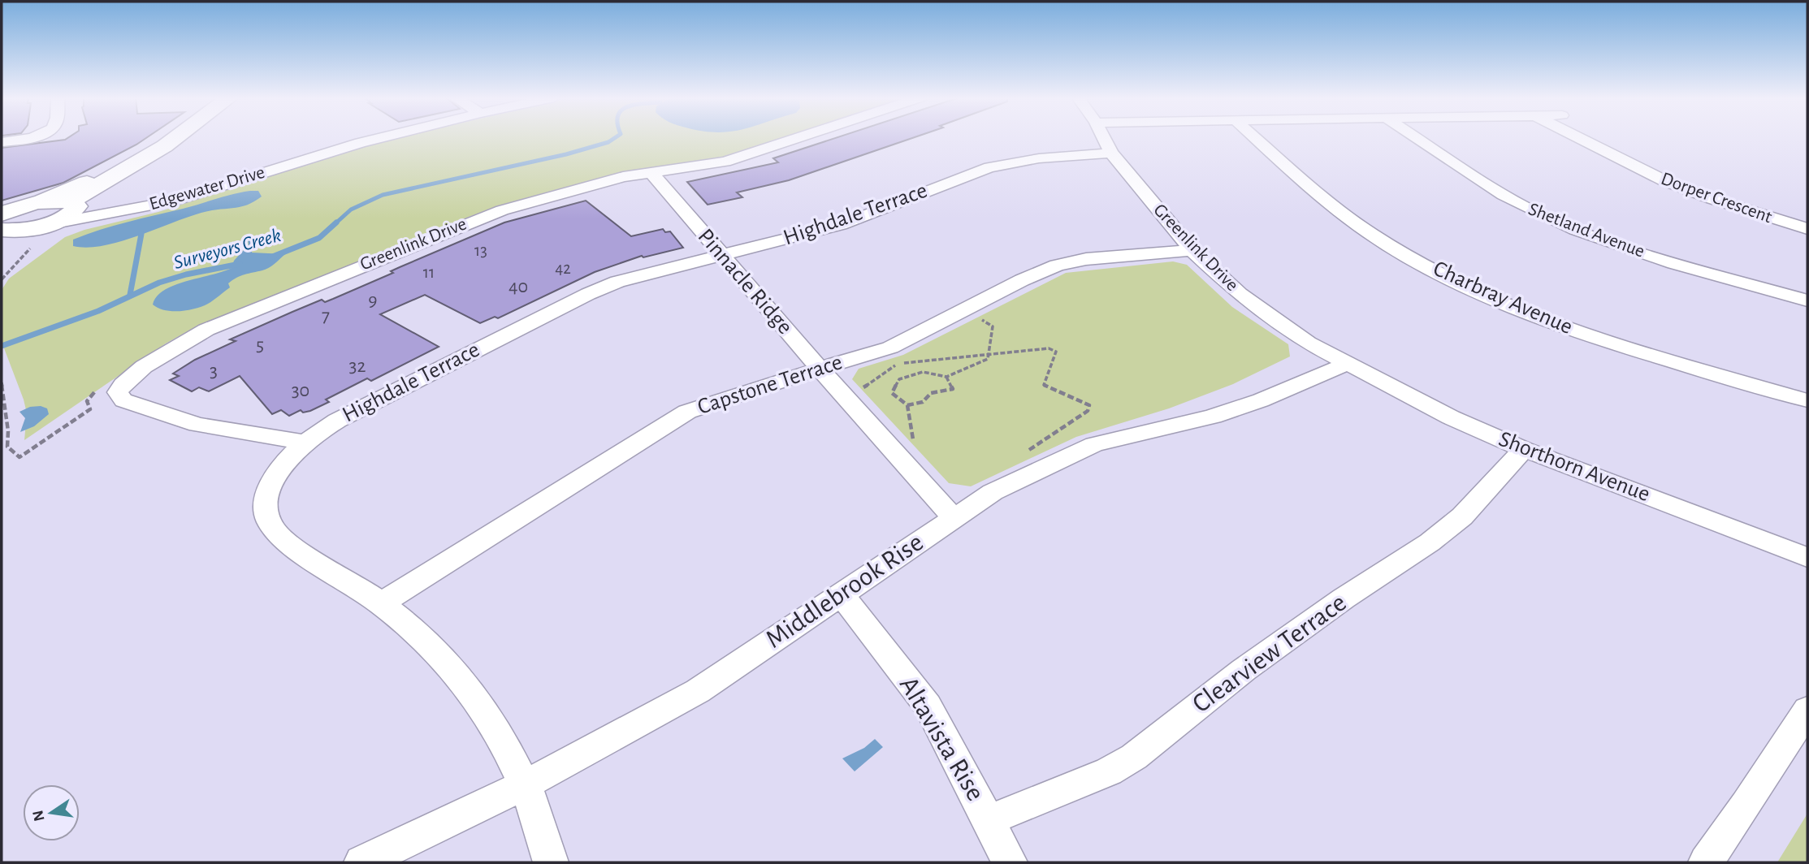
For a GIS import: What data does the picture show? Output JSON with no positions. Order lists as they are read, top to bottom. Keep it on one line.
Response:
{"streets":{"street":["Edgewater Drive","Dorper Crescent","Highdale Terrace","Shetland Avenue","Greenlink Drive","Pinnacle Ridge","Charbray Avenue","Capstone Terrace","Shorthorn Avenue","Middlebrook Rise","Clearview Terrace","Altavista Rise"]},"crossings":[["Highdale Terrace","Greenlink Drive"],["Highdale Terrace","Pinnacle Ridge"],["Highdale Terrace","Capstone Terrace"],["Highdale Terrace","Middlebrook Rise"],["Greenlink Drive","Pinnacle Ridge"],["Greenlink Drive","Capstone Terrace"],["Greenlink Drive","Shorthorn Avenue"],["Greenlink Drive","Middlebrook Rise"],["Pinnacle Ridge","Capstone Terrace"],["Pinnacle Ridge","Middlebrook Rise"],["Shorthorn Avenue","Middlebrook Rise"],["Shorthorn Avenue","Clearview Terrace"],["Middlebrook Rise","Altavista Rise"],["Clearview Terrace","Altavista Rise"]],"water":["Surveyors Creek"],"house_numbers":["13","42","11","40","9","7","5","32","3","30"],"north":"left"}
